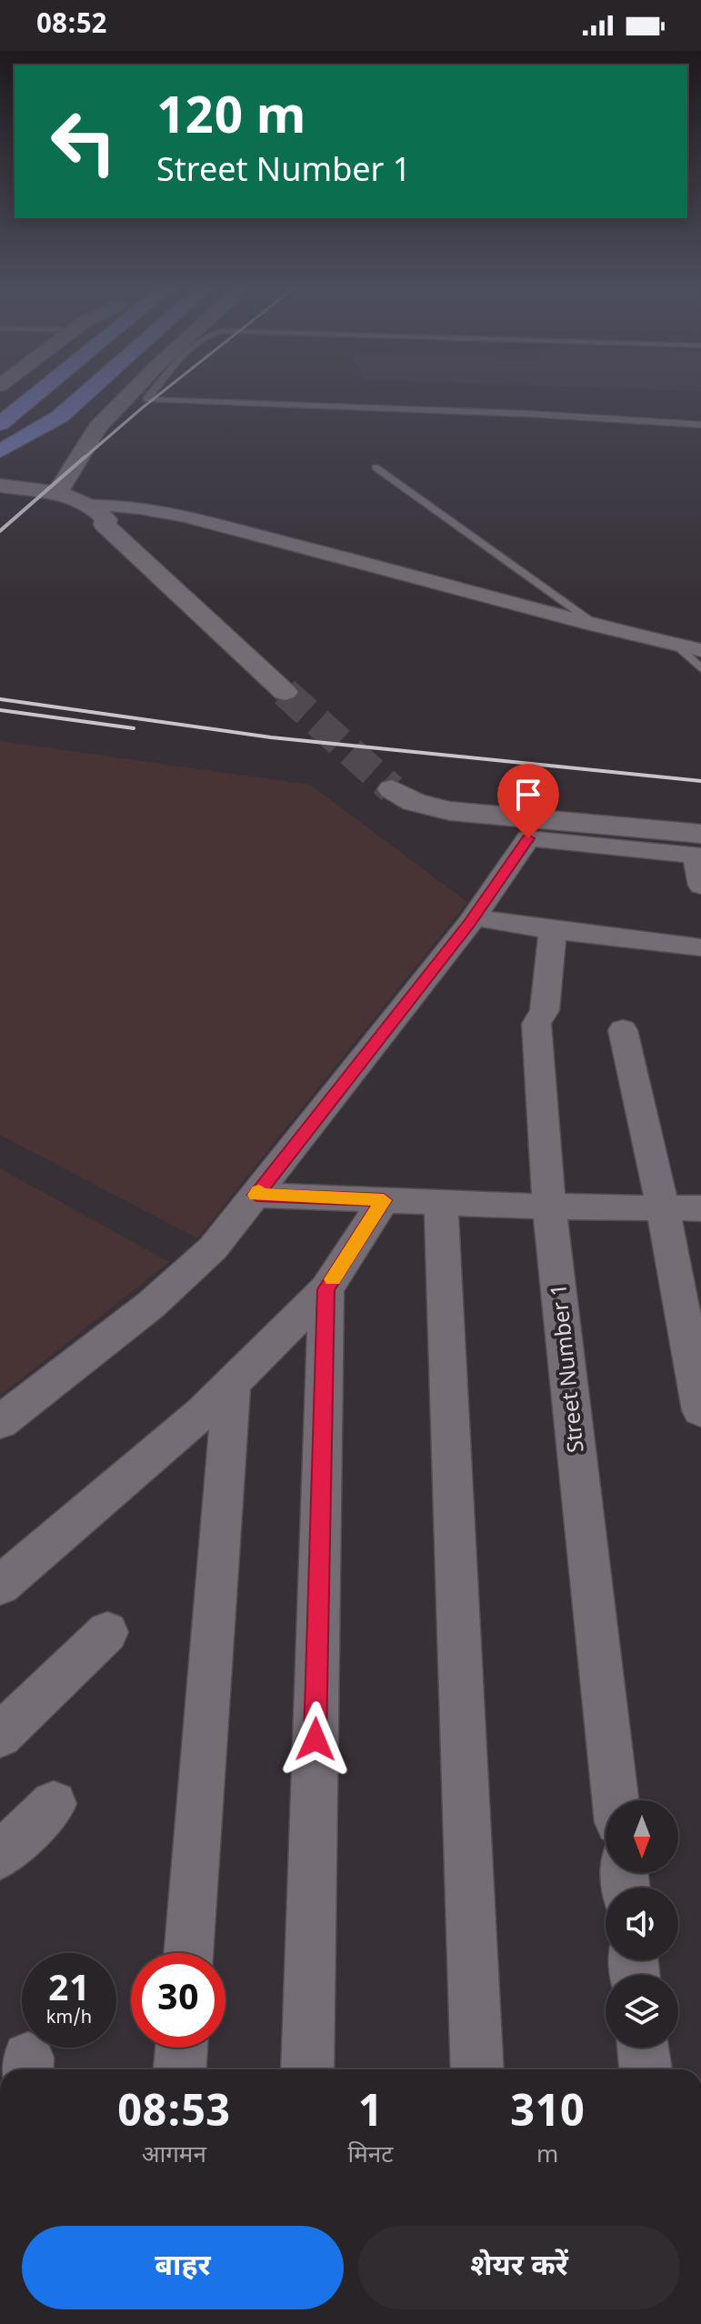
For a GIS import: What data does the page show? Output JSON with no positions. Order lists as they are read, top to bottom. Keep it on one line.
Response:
{"streets":{"street":["Street Number 1"]},"north":"bottom","page":{"status":"08:52","turn":["120 m","Street Number 1"],"speed":"21 km/h","limit":"30","eta":["08:53","आगमन","1","मिनट","310","m"],"buttons":["बाहर","शेयर करें"]}}
